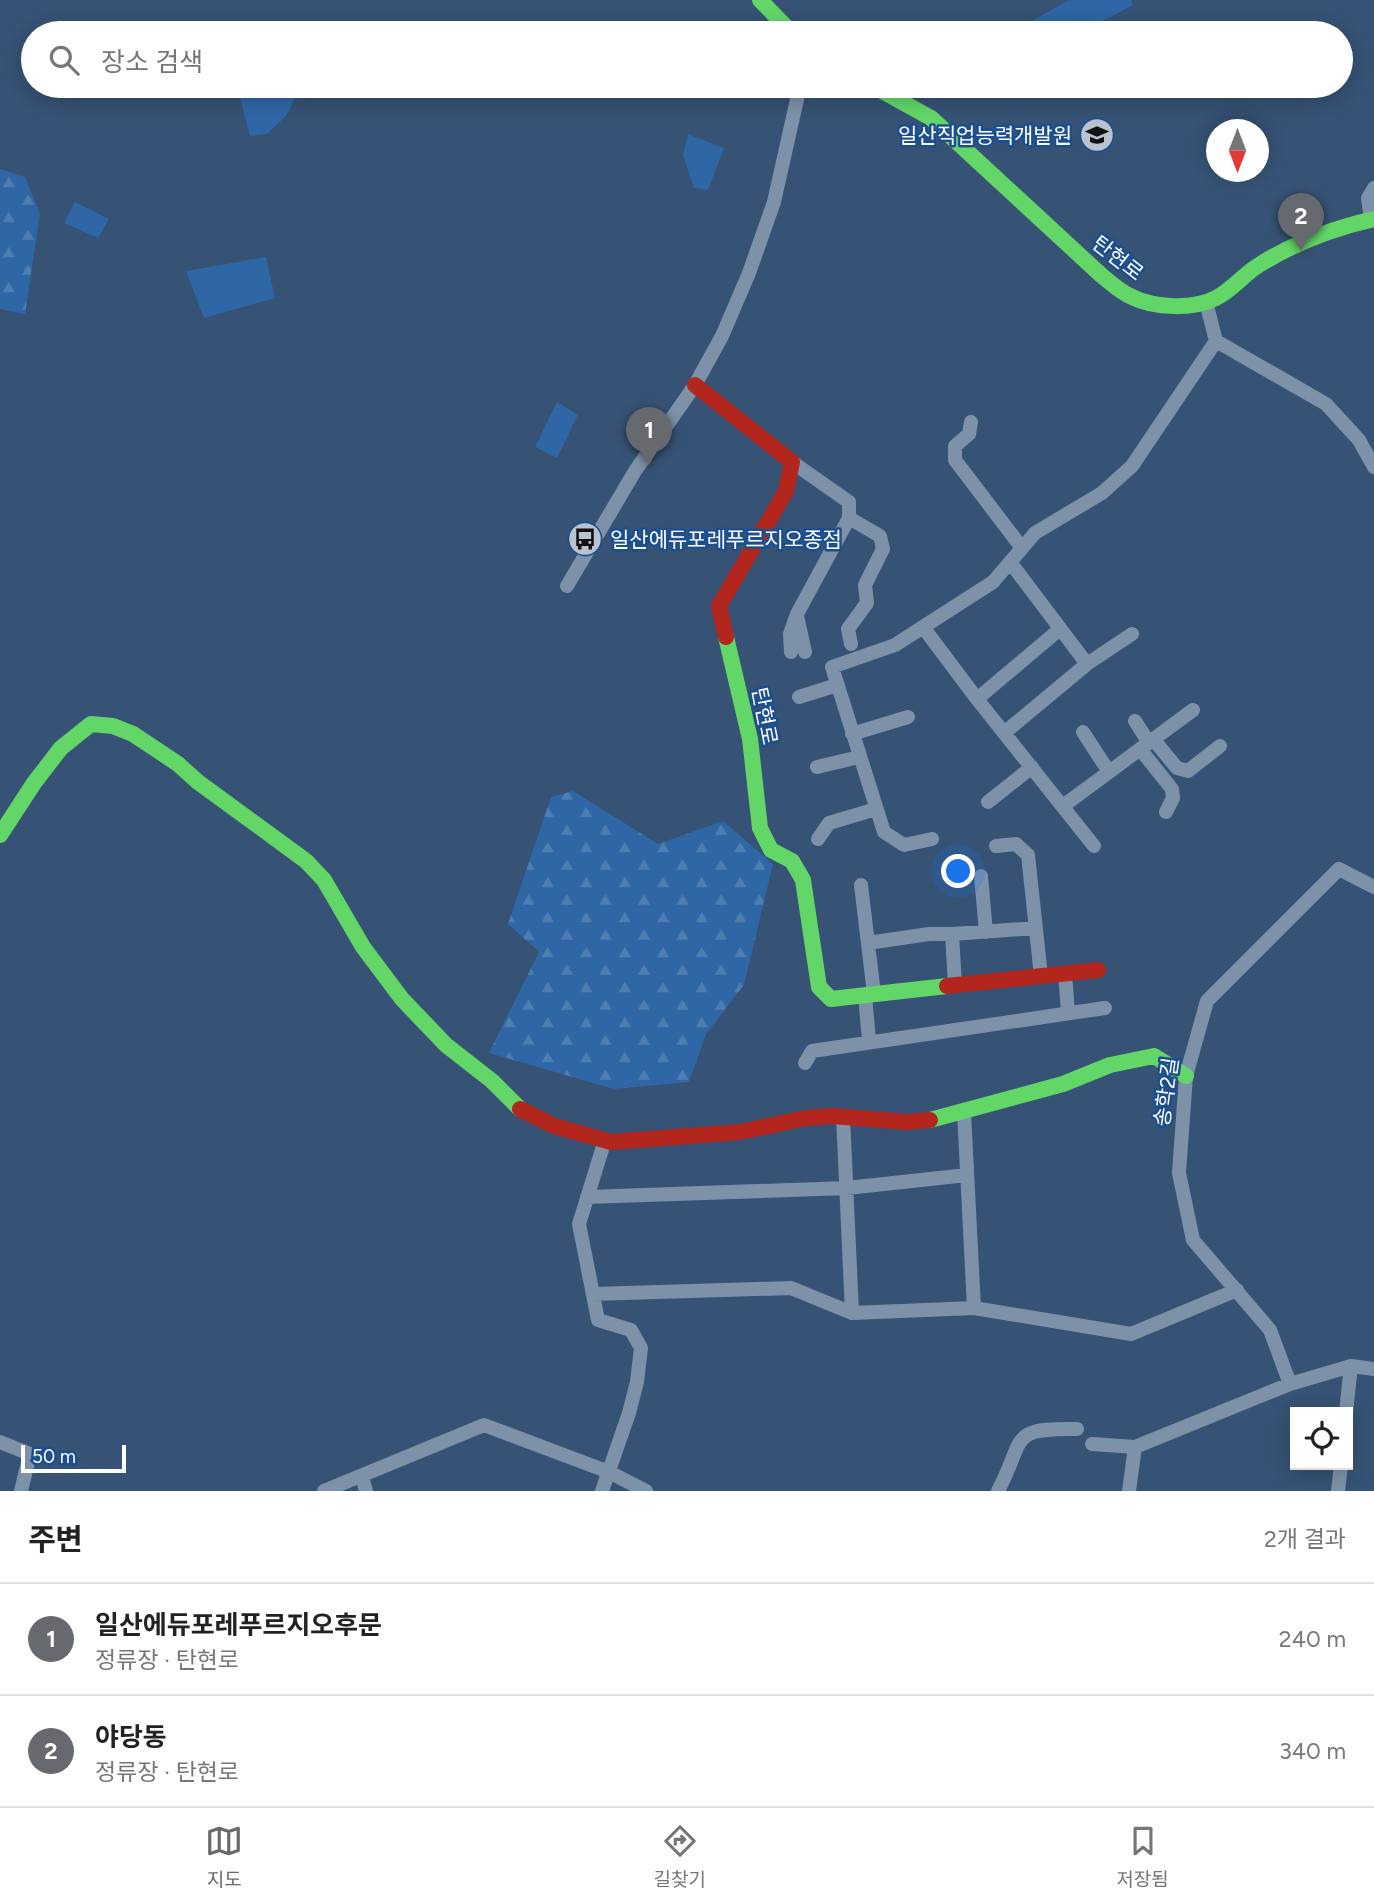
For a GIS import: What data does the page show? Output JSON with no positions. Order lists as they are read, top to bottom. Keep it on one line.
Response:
{"streets":{"street":["탄현로","송학2길"]},"places":{"school or university":["일산직업능력개발원"],"bus stop":["일산에듀포레푸르지오종점"]},"scale_bar":"50 m","north":"bottom","page":{"search":"장소 검색","pins":["2","1"],"scale":"50 m","heading":["주변","2개 결과"],"list":[{"mark":"1","name":"일산에듀포레푸르지오후문","note":"정류장 · 탄현로","value":"240 m"},{"mark":"2","name":"야당동","note":"정류장 · 탄현로","value":"340 m"}],"nav":["지도","길찾기","저장됨"]}}
